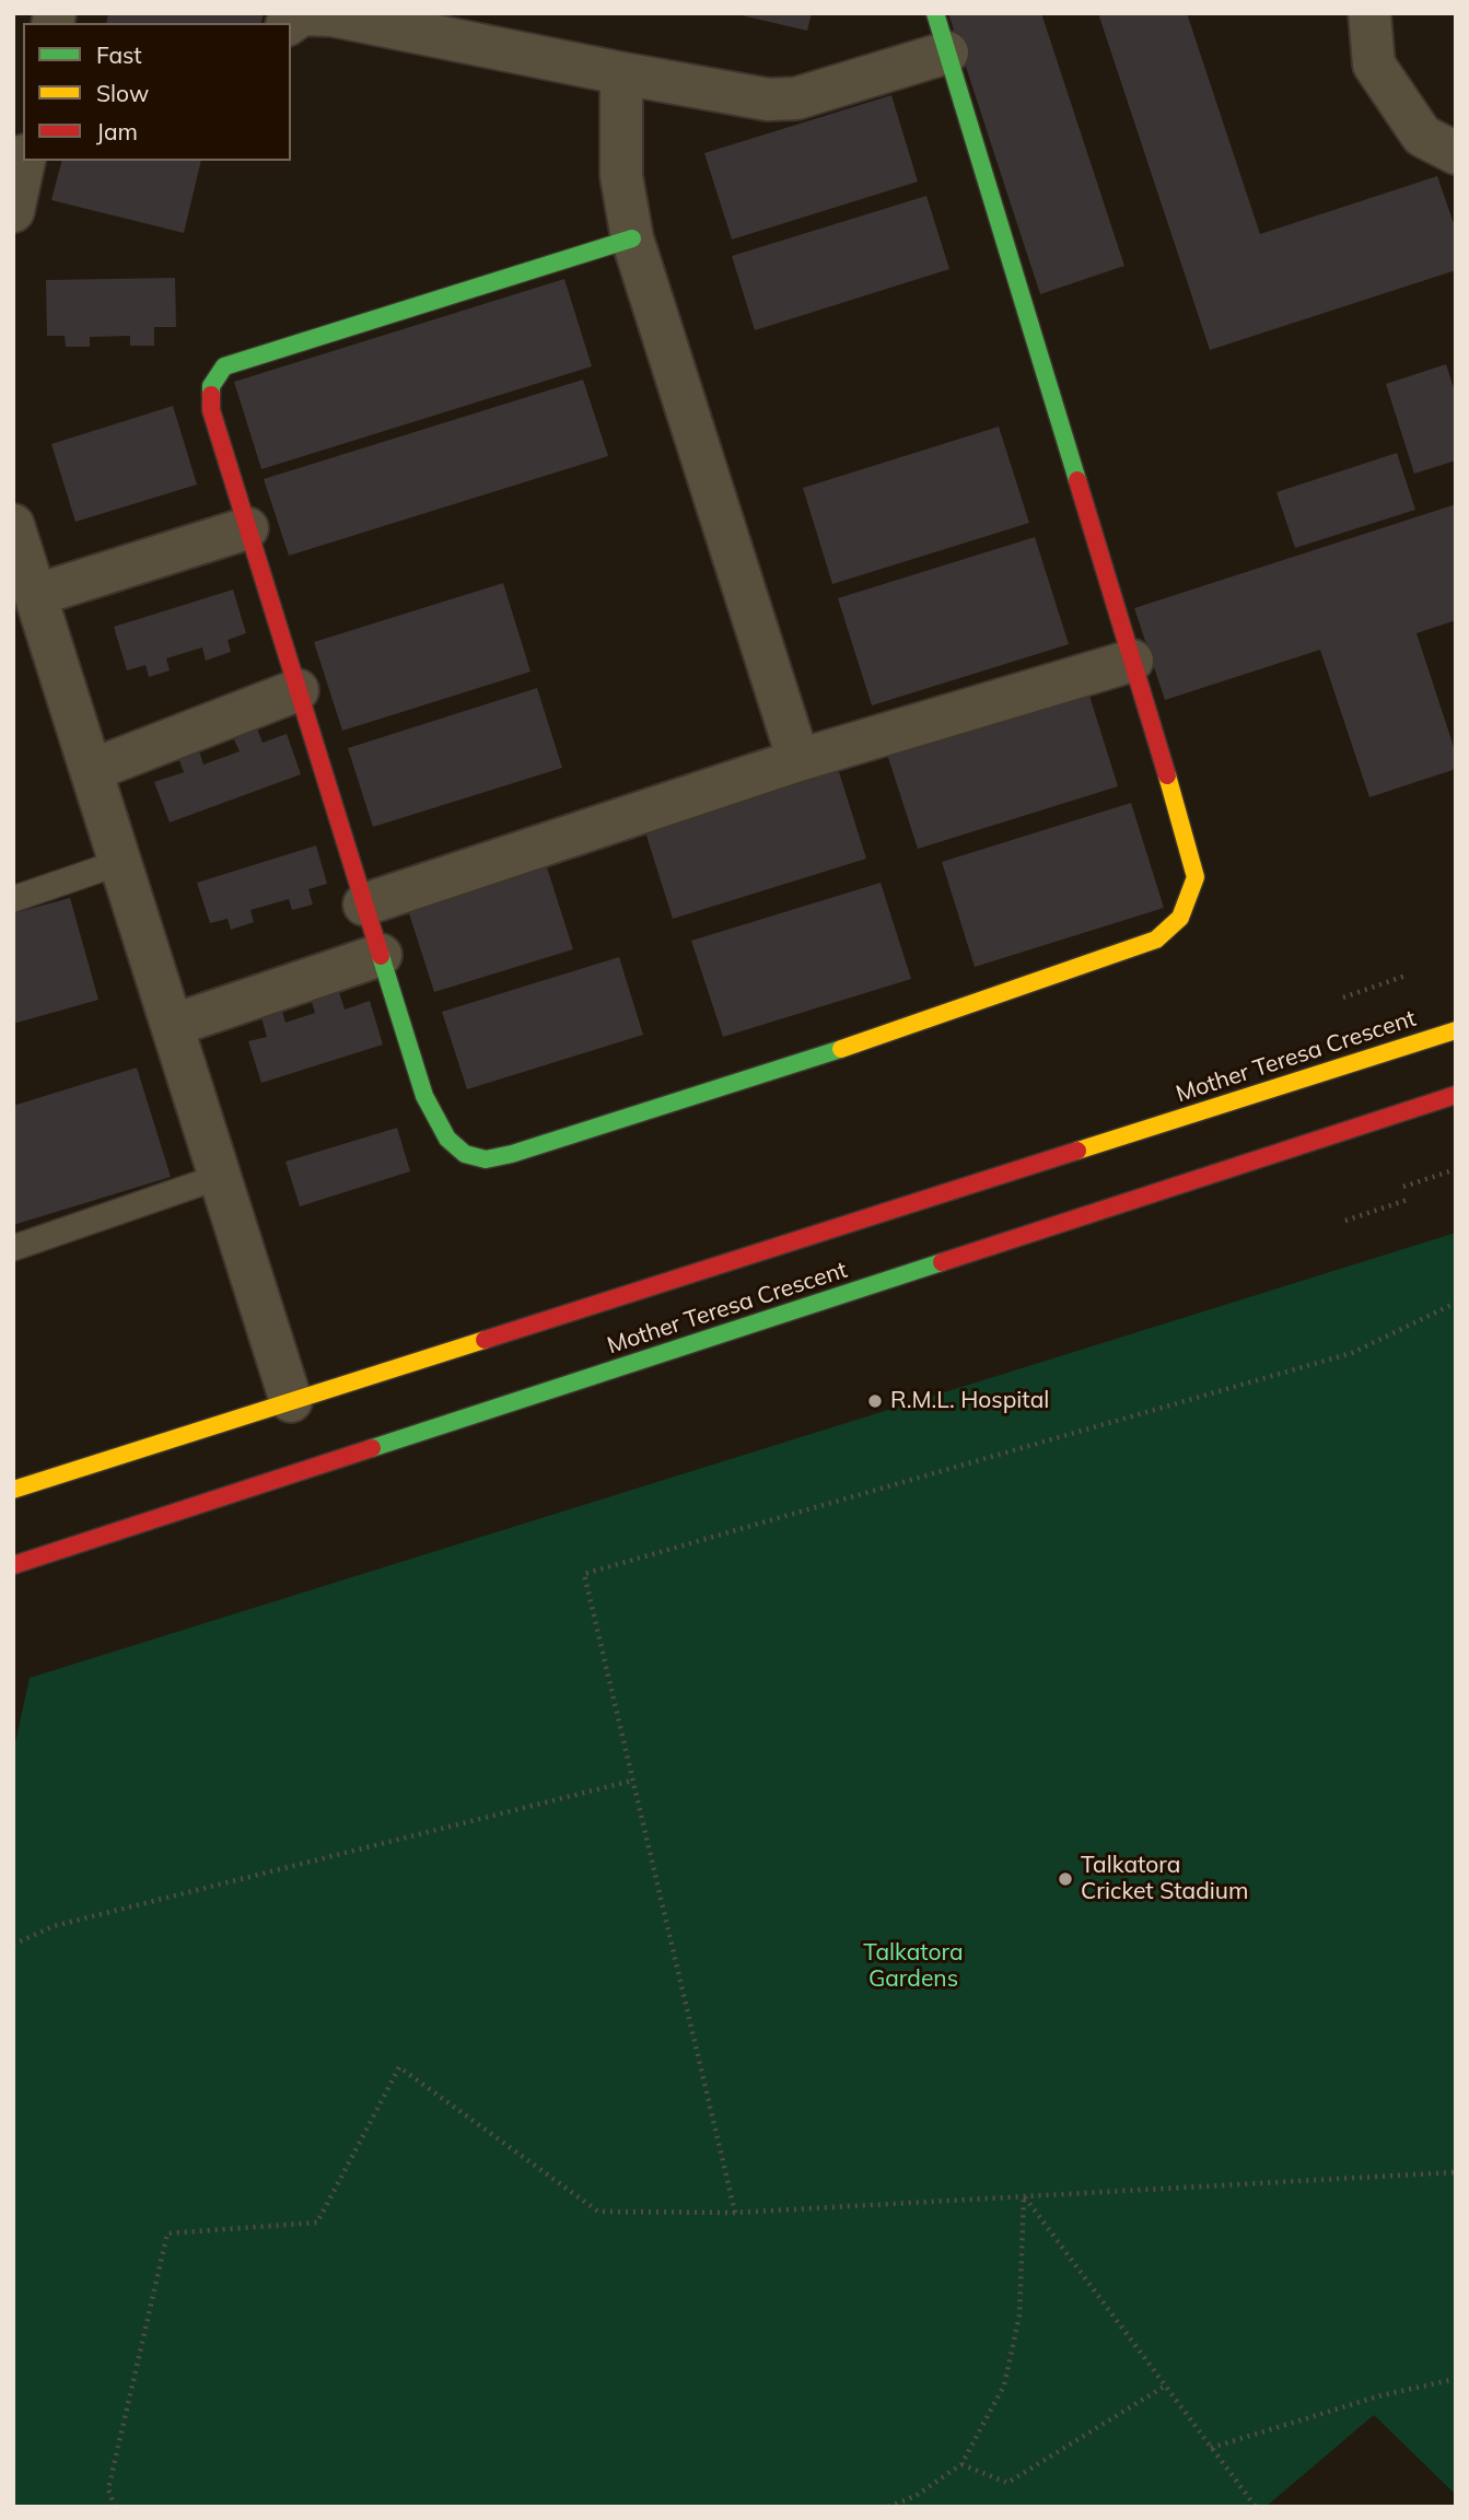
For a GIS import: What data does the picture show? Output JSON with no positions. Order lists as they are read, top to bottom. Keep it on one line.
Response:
{"streets":{"main road":["Mother Teresa Crescent"]},"parks":["Talkatora Gardens"],"places":["R.M.L. Hospital","Talkatora Cricket Stadium"],"legend":["Fast","Slow","Jam"]}
